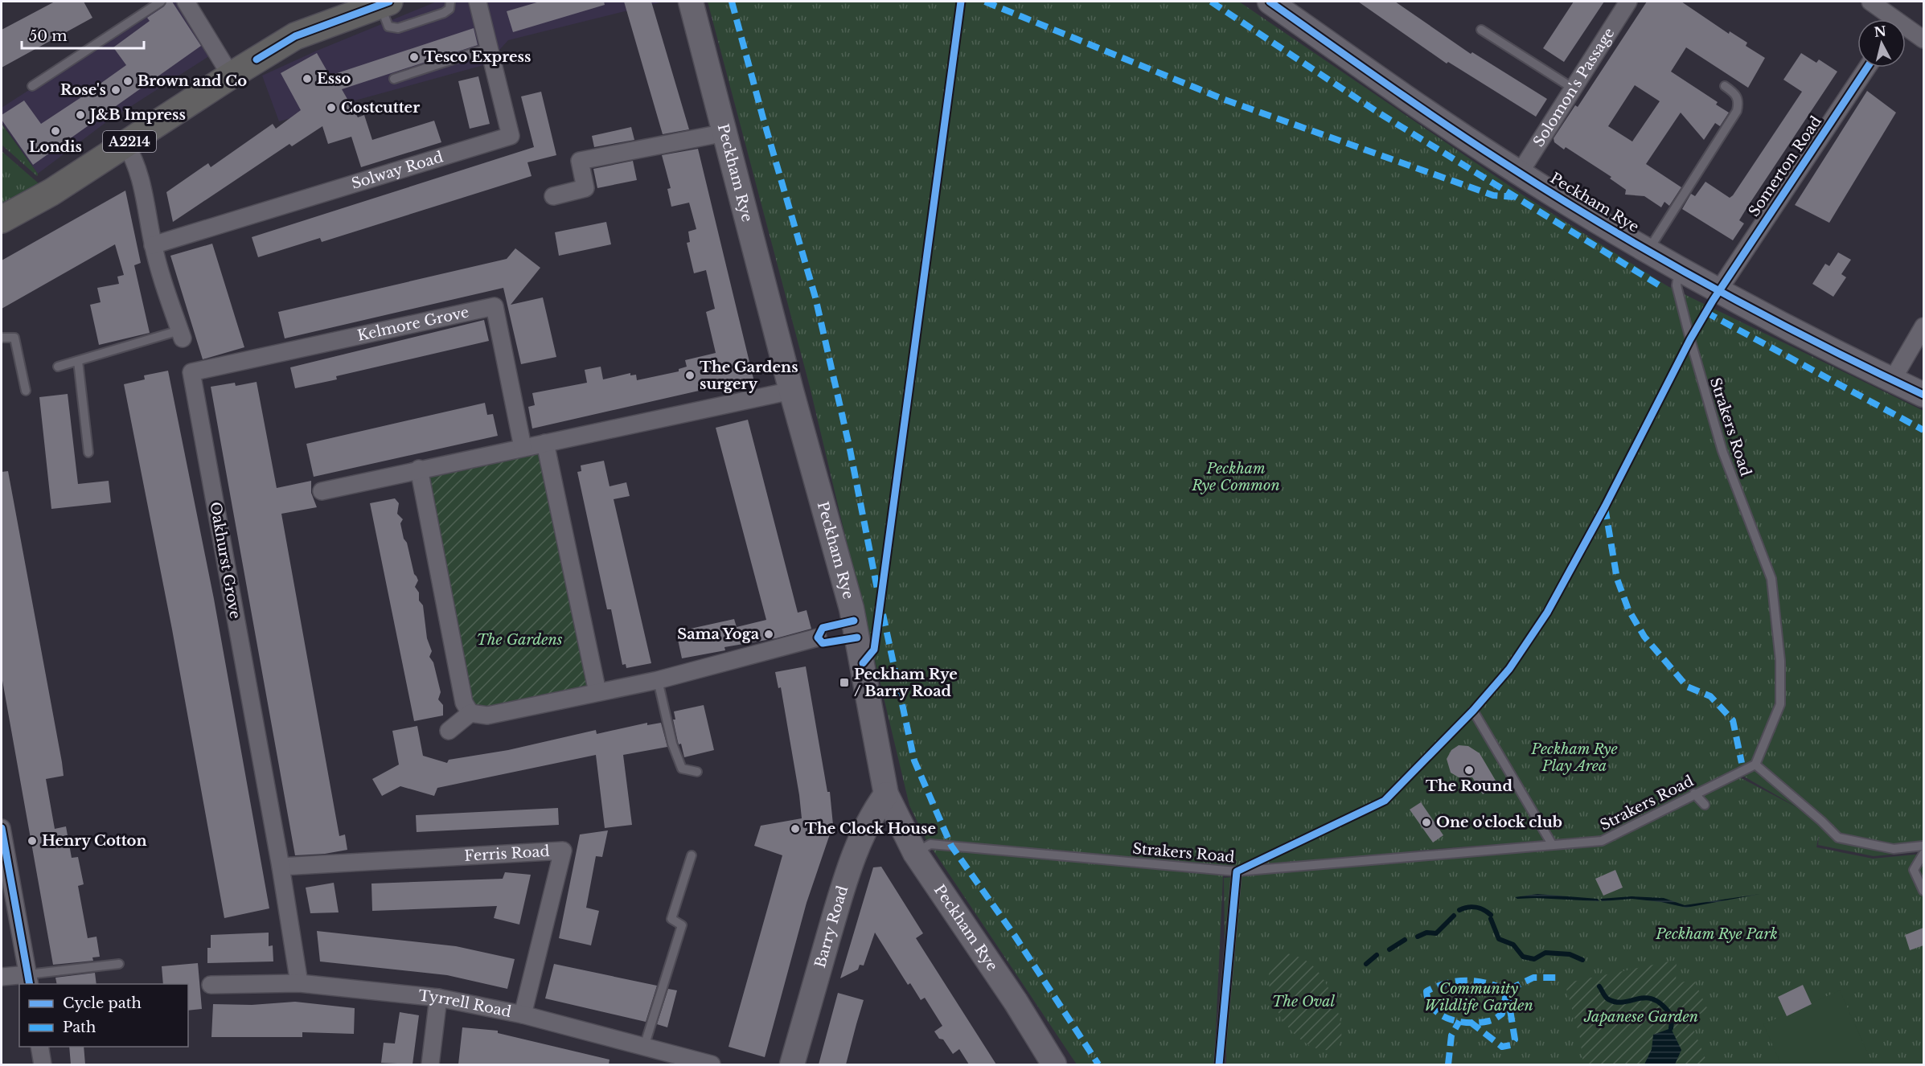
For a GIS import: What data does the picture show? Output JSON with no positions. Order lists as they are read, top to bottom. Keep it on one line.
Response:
{"streets":{"main road":["A2214","Peckham Rye","Barry Road"],"street":["Solomon's Passage","Somerton Road","Solway Road","Kelmore Grove","Oakhurst Grove","Ferris Road","Tyrrell Road"],"lane":["Strakers Road"]},"crossings":[["Solomon's Passage","Peckham Rye"],["Somerton Road","Peckham Rye"],["Peckham Rye","Strakers Road"],["Peckham Rye","Barry Road"],["Kelmore Grove","Oakhurst Grove"],["Oakhurst Grove","Ferris Road"],["Oakhurst Grove","Tyrrell Road"],["Ferris Road","Tyrrell Road"]],"parks":["Peckham Rye Common","The Gardens","Peckham Rye Play Area","Peckham Rye Park","Community Wildlife Garden","The Oval","Japanese Garden"],"places":{"other":["Tesco Express","Esso","Brown and Co","Rose's","Costcutter","J&B Impress","Londis","The Gardens surgery","Sama Yoga","The Round","One o'clock club","The Clock House","Henry Cotton"],"transit":["Peckham Rye / Barry Road"]},"legend":["Cycle path","Path"],"scale_bar":"50 m","north":"top"}
